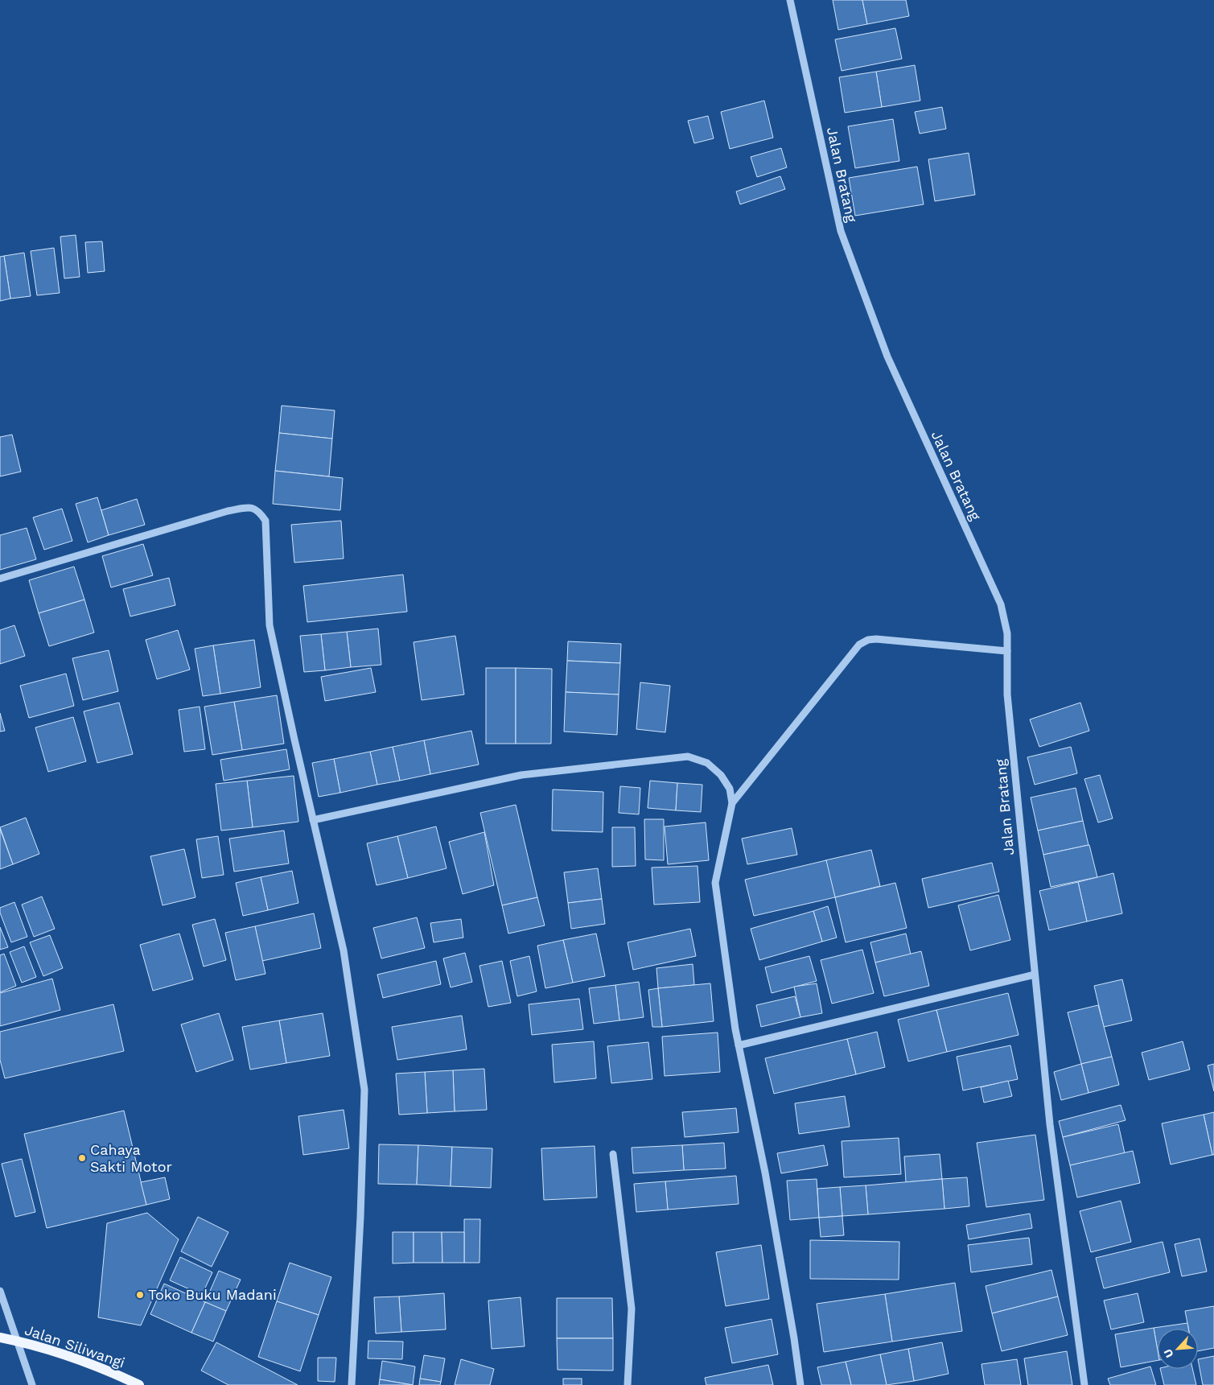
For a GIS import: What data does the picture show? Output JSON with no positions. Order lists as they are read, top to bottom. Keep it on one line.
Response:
{"streets":{"main road":["Jalan Siliwangi"],"street":["Jalan Bratang"]},"places":["Cahaya Sakti Motor","Toko Buku Madani"],"north":"bottom left"}
